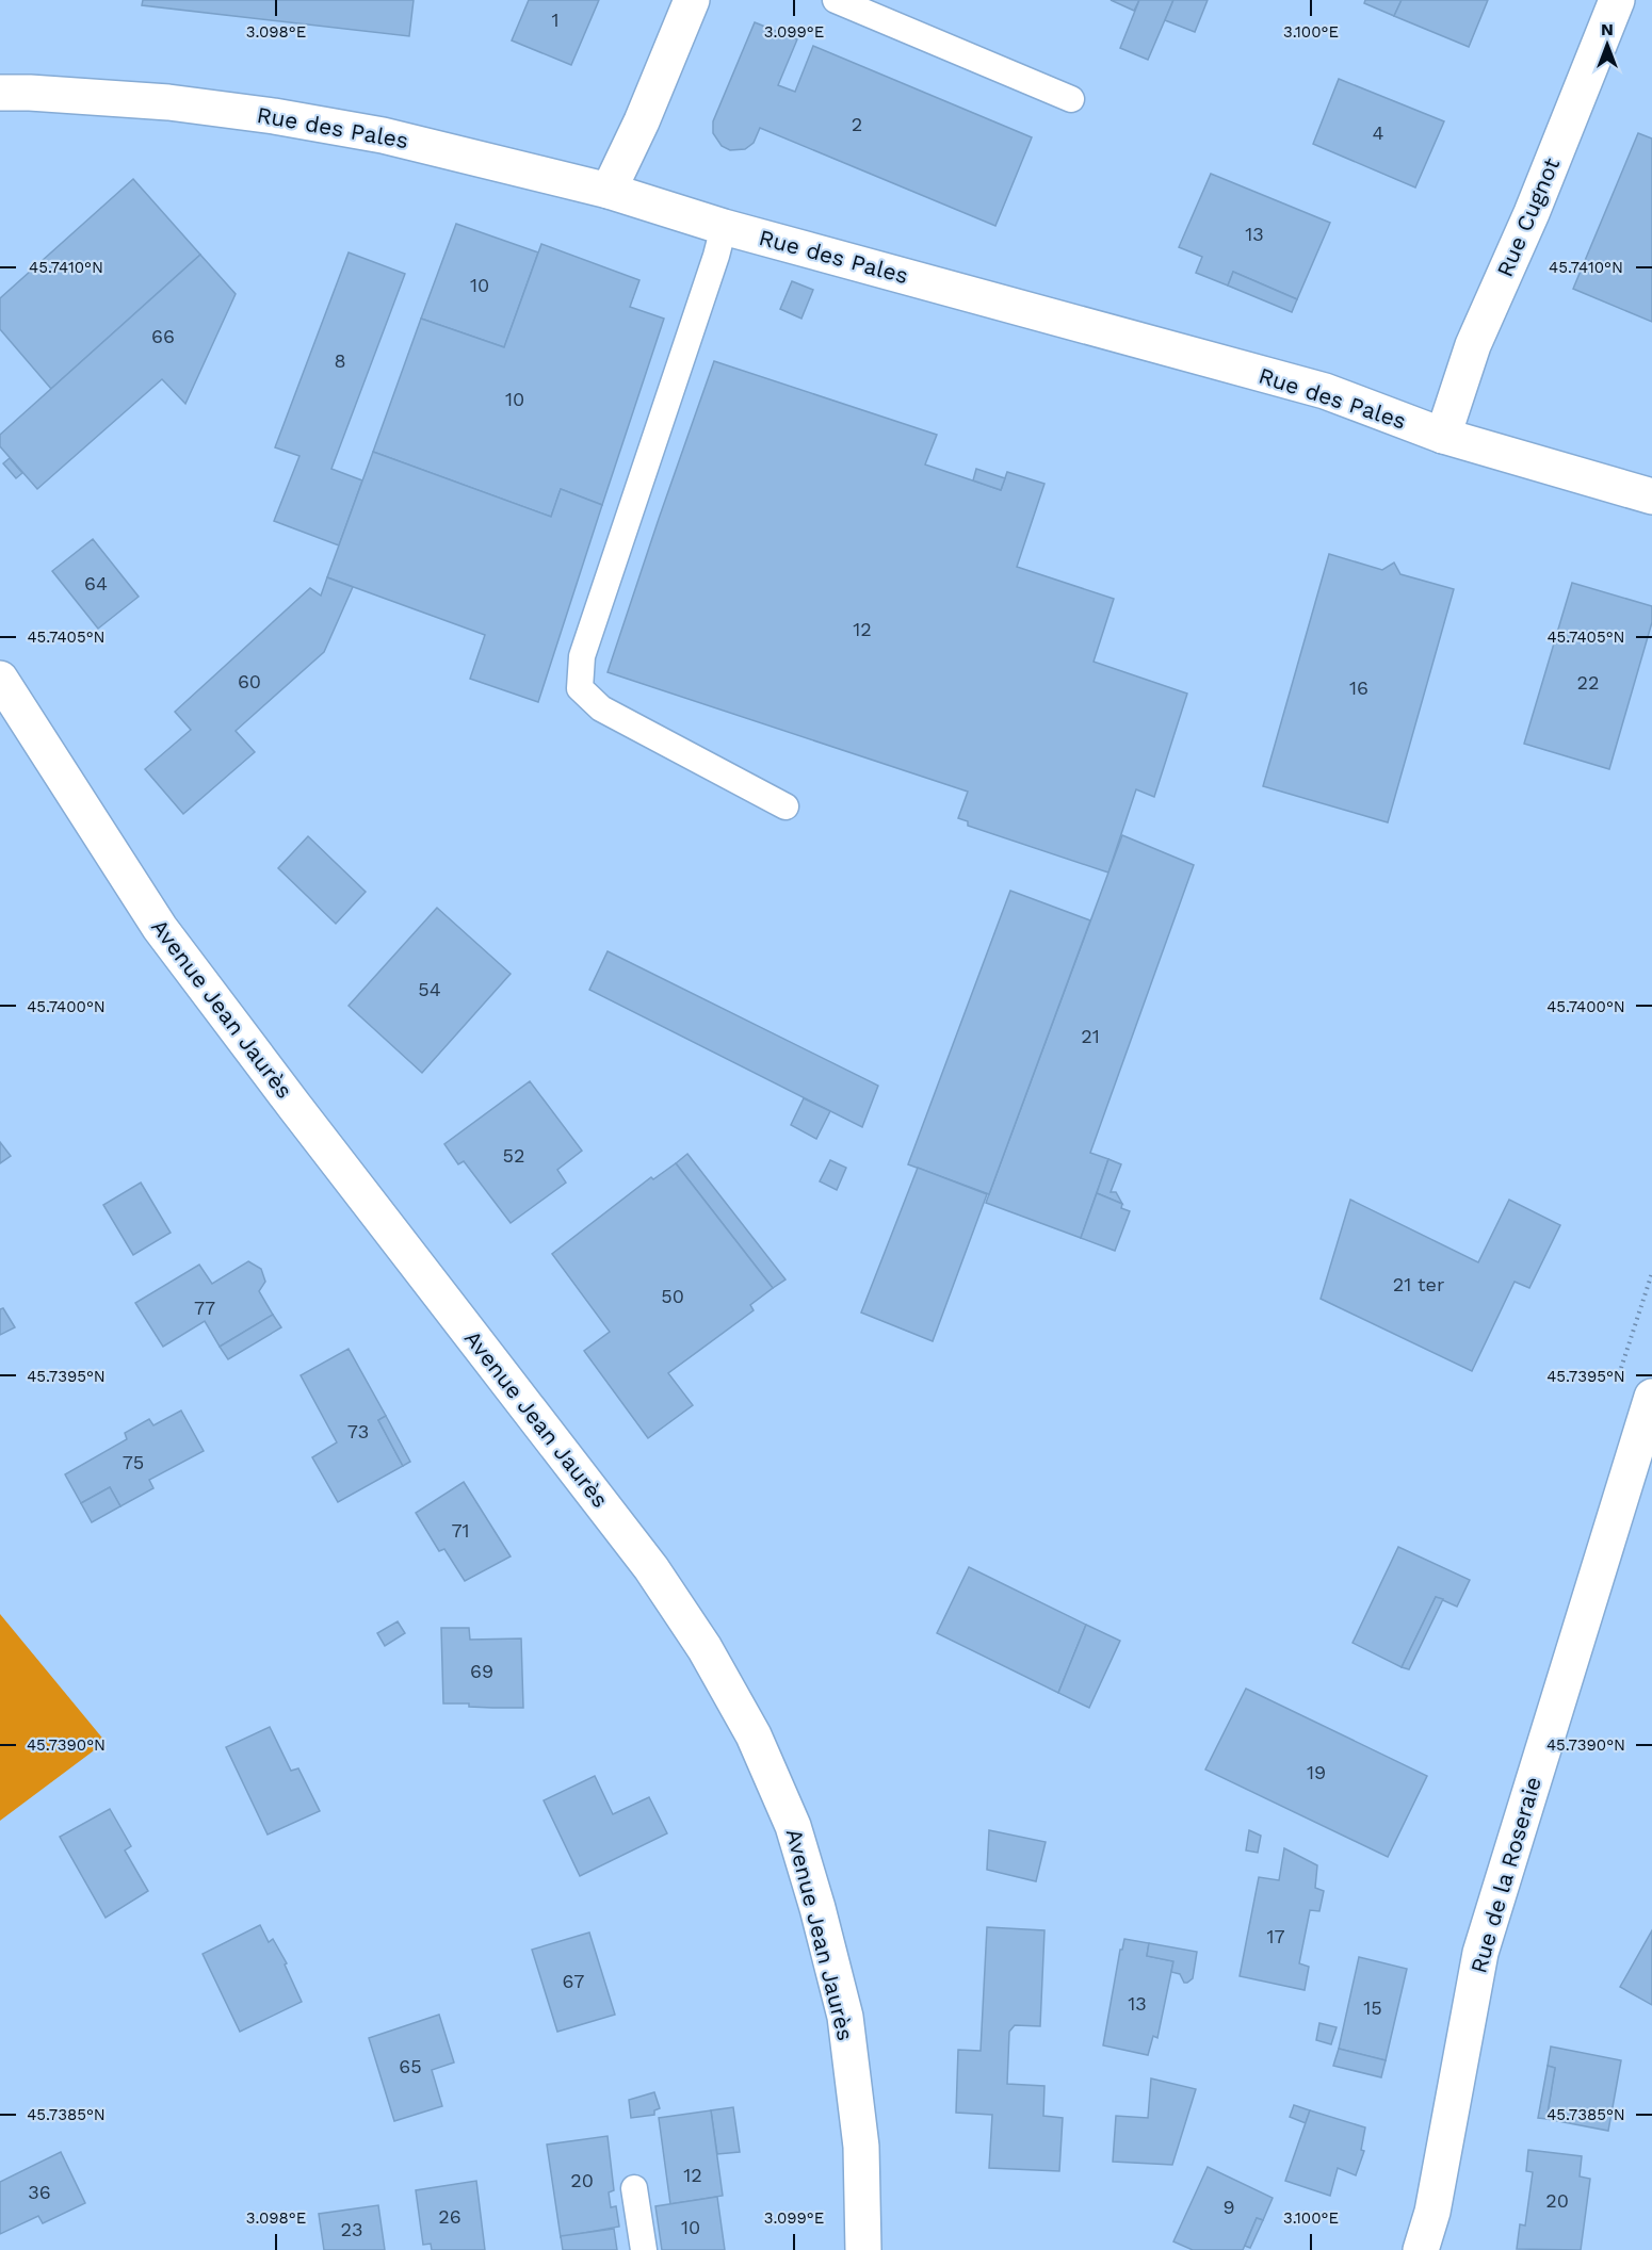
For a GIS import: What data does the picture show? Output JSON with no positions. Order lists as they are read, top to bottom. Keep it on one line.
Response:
{"streets":{"street":["Rue des Pales","Rue Cugnot","Avenue Jean Jaurès","Rue de la Roseraie"]},"crossings":[["Rue des Pales","Rue Cugnot"]],"house_numbers":["1","2","4","13","10","66","8","10","64","12","60","22","16","54","21","52","21 ter","50","77","73","75","71","69","19","17","67","13","15","65","12","20","36","20","9","26","10","23"],"north":"top","coordinates":["3.098°E","3.099°E","3.100°E","45.7410°N","45.7405°N","45.7400°N","45.7395°N","45.7390°N","45.7385°N"]}
